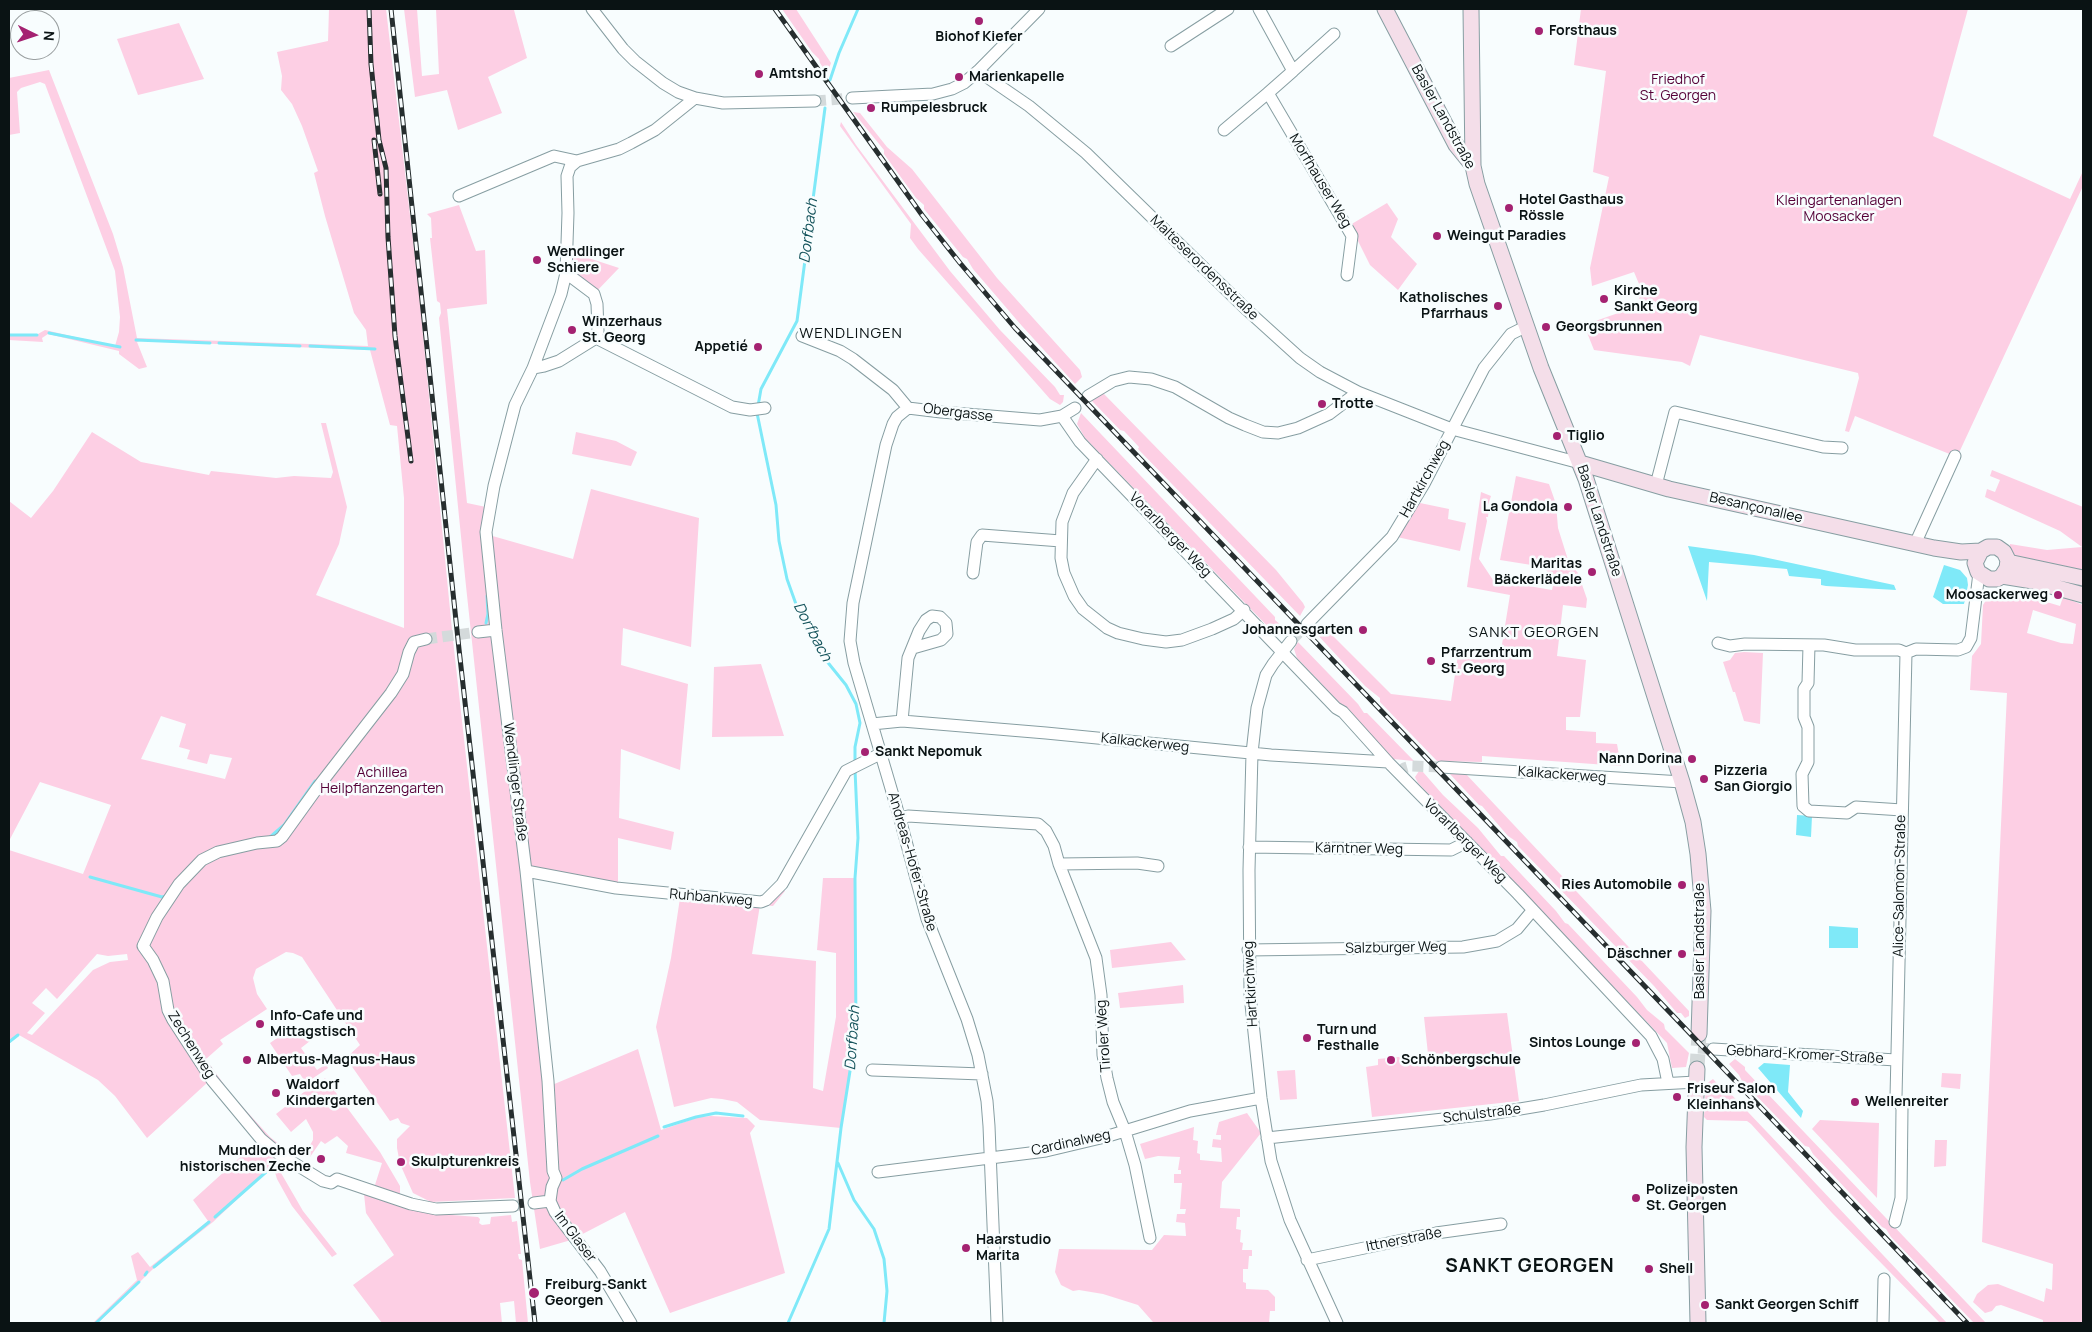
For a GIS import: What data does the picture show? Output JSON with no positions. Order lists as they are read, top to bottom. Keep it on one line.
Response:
{"streets":{"street":["Basler Landstraße","Morfhauser Weg","Malteserordensstraße","Obergasse","Hartkirchweg","Besançonallee","Vorarlberger Weg","Kalkackerweg","Wendlinger Straße","Kärntner Weg","Andreas-Hofer-Straße","Alice-Salomon-Straße","Ruhbankweg","Salzburger Weg","Tiroler Weg","Zechenweg","Gebhard-Kromer-Straße","Schulstraße","Cardinalweg","Im Glaser","Ittnerstraße"]},"crossings":[["Basler Landstraße","Malteserordensstraße"],["Basler Landstraße","Hartkirchweg"],["Basler Landstraße","Besançonallee"],["Basler Landstraße","Kalkackerweg"],["Malteserordensstraße","Hartkirchweg"],["Malteserordensstraße","Besançonallee"],["Obergasse","Vorarlberger Weg"],["Obergasse","Andreas-Hofer-Straße"],["Hartkirchweg","Vorarlberger Weg"],["Hartkirchweg","Kalkackerweg"],["Hartkirchweg","Kärntner Weg"],["Hartkirchweg","Salzburger Weg"],["Hartkirchweg","Schulstraße"],["Hartkirchweg","Cardinalweg"],["Hartkirchweg","Ittnerstraße"],["Vorarlberger Weg","Kalkackerweg"],["Vorarlberger Weg","Kärntner Weg"],["Vorarlberger Weg","Salzburger Weg"],["Vorarlberger Weg","Schulstraße"],["Kalkackerweg","Andreas-Hofer-Straße"],["Wendlinger Straße","Ruhbankweg"],["Wendlinger Straße","Im Glaser"],["Andreas-Hofer-Straße","Ruhbankweg"],["Andreas-Hofer-Straße","Tiroler Weg"],["Andreas-Hofer-Straße","Cardinalweg"],["Alice-Salomon-Straße","Gebhard-Kromer-Straße"],["Tiroler Weg","Cardinalweg"]],"districts":["WENDLINGEN","SANKT GEORGEN","SANKT GEORGEN"],"water":["Dorfbach"],"parks":["Friedhof St. Georgen","Kleingartenanlagen Moosacker","Achillea Heilpflanzengarten"],"places":["Biohof Kiefer","Forsthaus","Amtshof","Marienkapelle","Rumpelesbruck","Hotel Gasthaus Rössle","Weingut Paradies","Wendlinger Schiere","Kirche Sankt Georg","Katholisches Pfarrhaus","Georgsbrunnen","Winzerhaus St. Georg","Appetié","Trotte","Tiglio","La Gondola","Maritas Bäckerlädele","Moosackerweg","Johannesgarten","Pfarrzentrum St. Georg","Sankt Nepomuk","Nann Dorina","Pizzeria San Giorgio","Ries Automobile","Däschner","Info-Cafe und Mittagstisch","Turn und Festhalle","Sintos Lounge","Albertus-Magnus-Haus","Schönbergschule","Waldorf Kindergarten","Friseur Salon Kleinhans","Wellenreiter","Mundloch der historischen Zeche","Skulpturenkreis","Polizeiposten St. Georgen","Haarstudio Marita","Shell","Freiburg-Sankt Georgen","Sankt Georgen Schiff"],"north":"right"}
